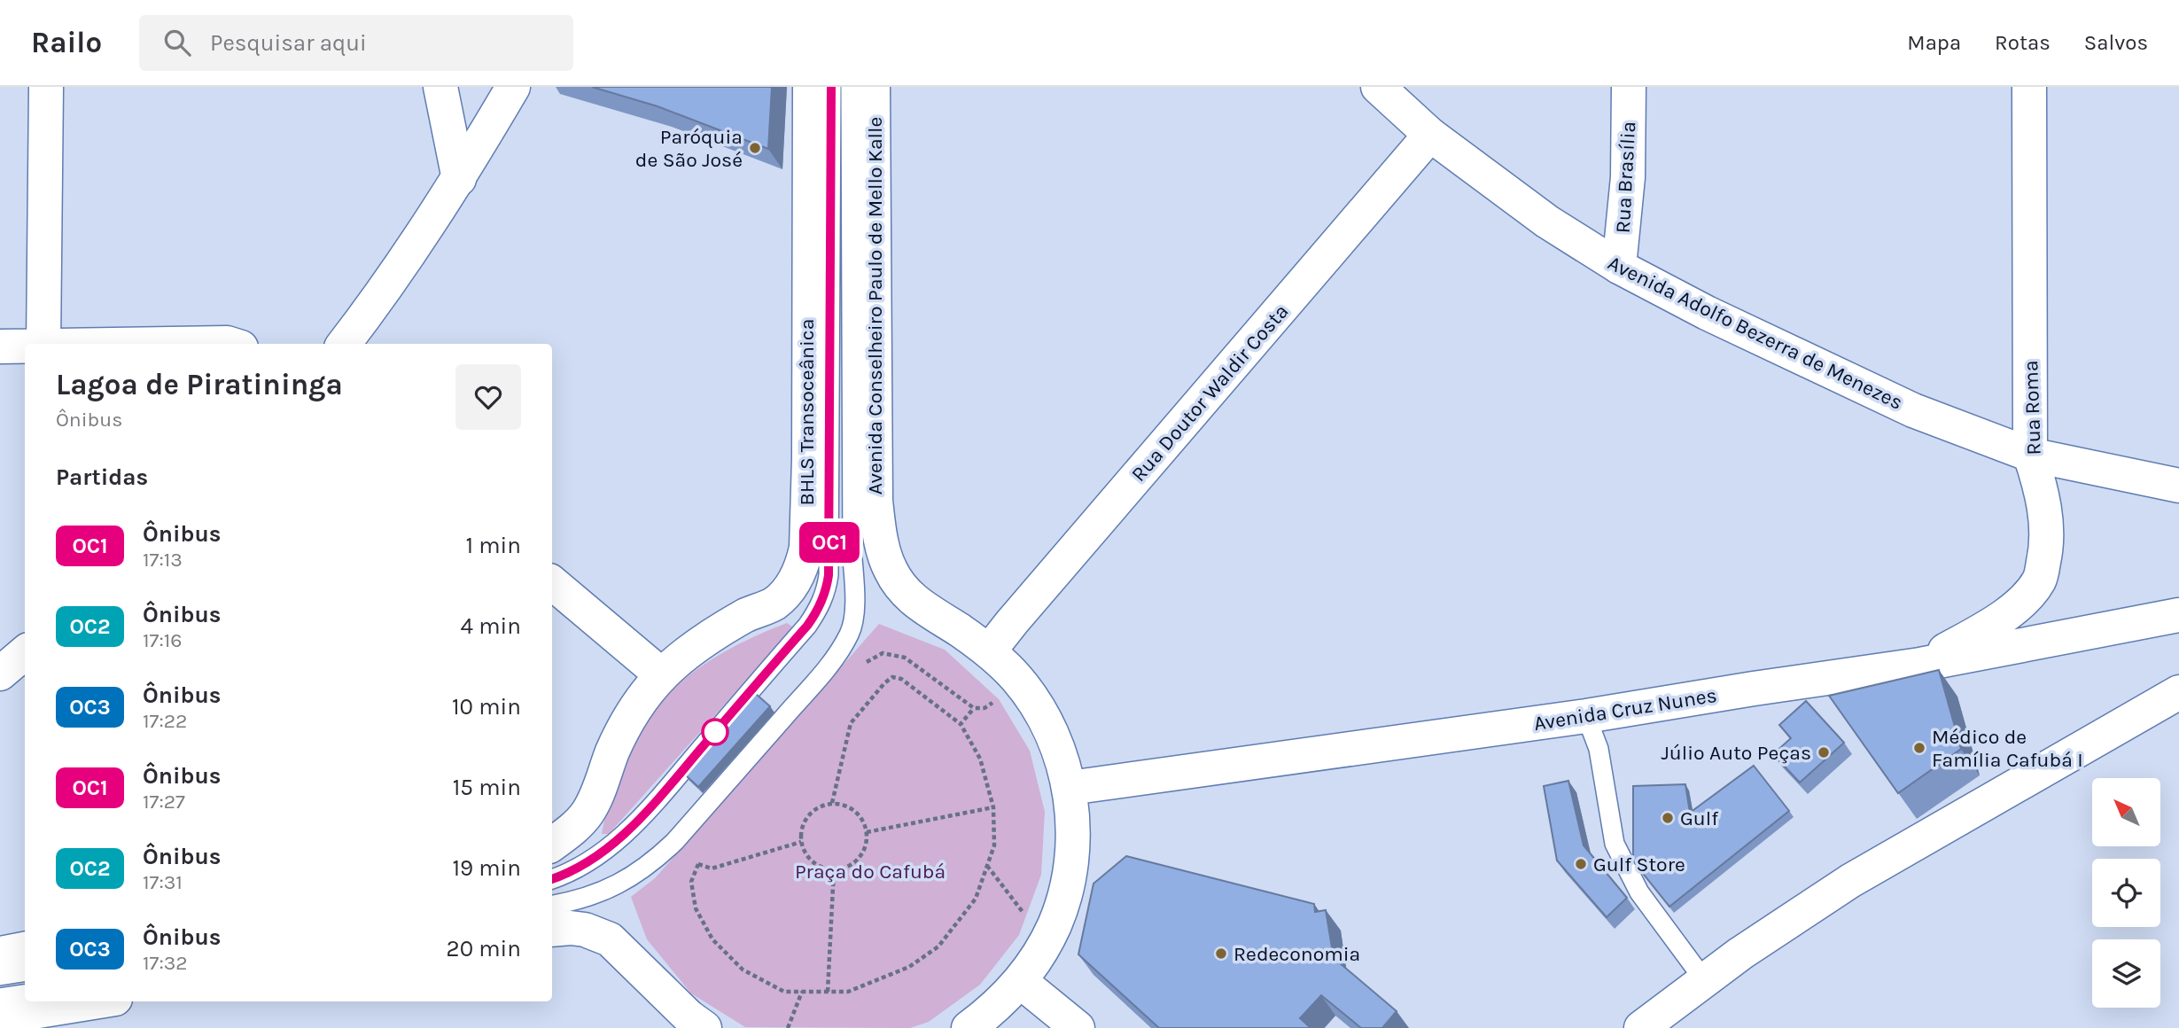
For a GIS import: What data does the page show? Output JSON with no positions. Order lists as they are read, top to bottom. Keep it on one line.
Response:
{"streets":{"street":["Rua Brasília","Avenida Conselheiro Paulo de Mello Kalle","Avenida Adolfo Bezerra de Menezes","Rua Doutor Waldir Costa","Rua Roma","Avenida Cruz Nunes"],"lane":["BHLS Transoceânica"]},"crossings":[["Rua Brasília","Avenida Adolfo Bezerra de Menezes"],["Avenida Conselheiro Paulo de Mello Kalle","Rua Doutor Waldir Costa"],["Avenida Conselheiro Paulo de Mello Kalle","Avenida Cruz Nunes"],["Avenida Adolfo Bezerra de Menezes","Rua Doutor Waldir Costa"],["Avenida Adolfo Bezerra de Menezes","Rua Roma"],["Rua Roma","Avenida Cruz Nunes"]],"parks":["Praça do Cafubá"],"places":["Paróquia de São José","Médico de Família Cafubá I","Júlio Auto Peças","Gulf","Gulf Store","Redeconomia"],"lines":["bus line OC1"],"north":"top left","page":{"header":"Railo","search":"Pesquisar aqui","nav":["Mapa","Rotas","Salvos"],"on_map":"OC1","heading":[["Lagoa de Piratininga","Ônibus"],"Partidas"],"list":[{"mark":"OC1","name":"Ônibus","note":"17:13","value":"1 min"},{"mark":"OC2","name":"Ônibus","note":"17:16","value":"4 min"},{"mark":"OC3","name":"Ônibus","note":"17:22","value":"10 min"},{"mark":"OC1","name":"Ônibus","note":"17:27","value":"15 min"},{"mark":"OC2","name":"Ônibus","note":"17:31","value":"19 min"},{"mark":"OC3","name":"Ônibus","note":"17:32","value":"20 min"}]}}
